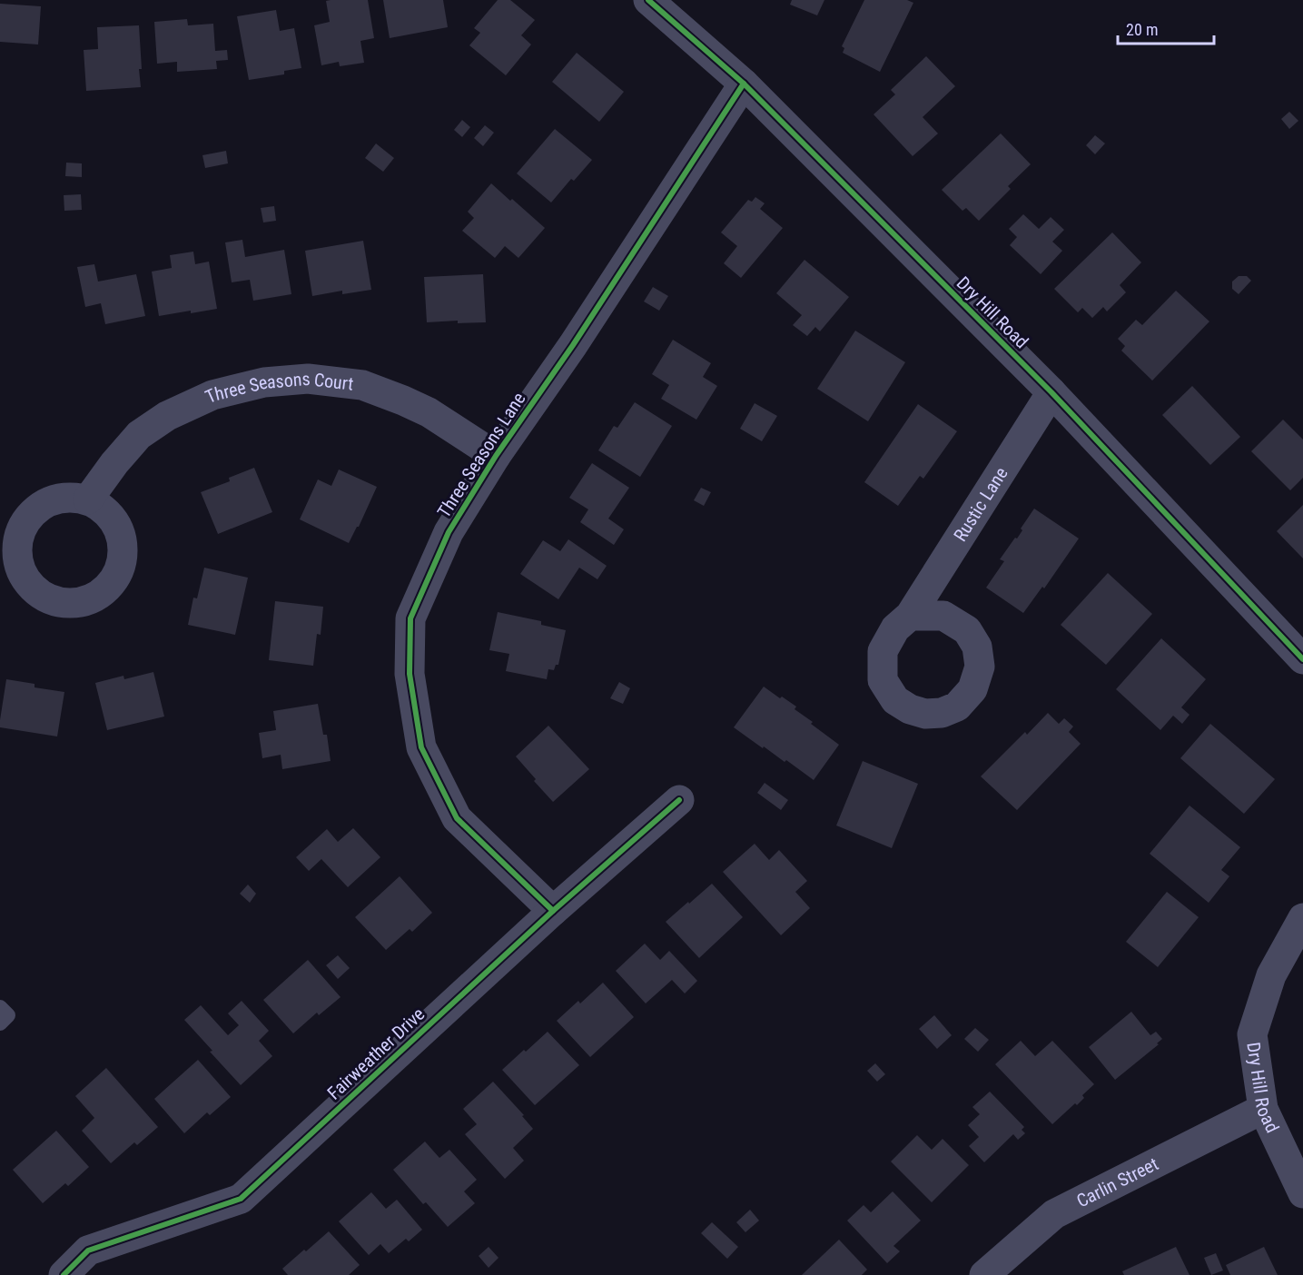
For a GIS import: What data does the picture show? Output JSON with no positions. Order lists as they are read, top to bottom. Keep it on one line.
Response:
{"streets":{"street":["Dry Hill Road","Three Seasons Court","Three Seasons Lane","Rustic Lane","Fairweather Drive","Carlin Street"]},"crossings":[["Dry Hill Road","Three Seasons Lane"],["Dry Hill Road","Rustic Lane"],["Dry Hill Road","Carlin Street"],["Three Seasons Court","Three Seasons Lane"],["Three Seasons Lane","Fairweather Drive"]],"scale_bar":"20 m"}
